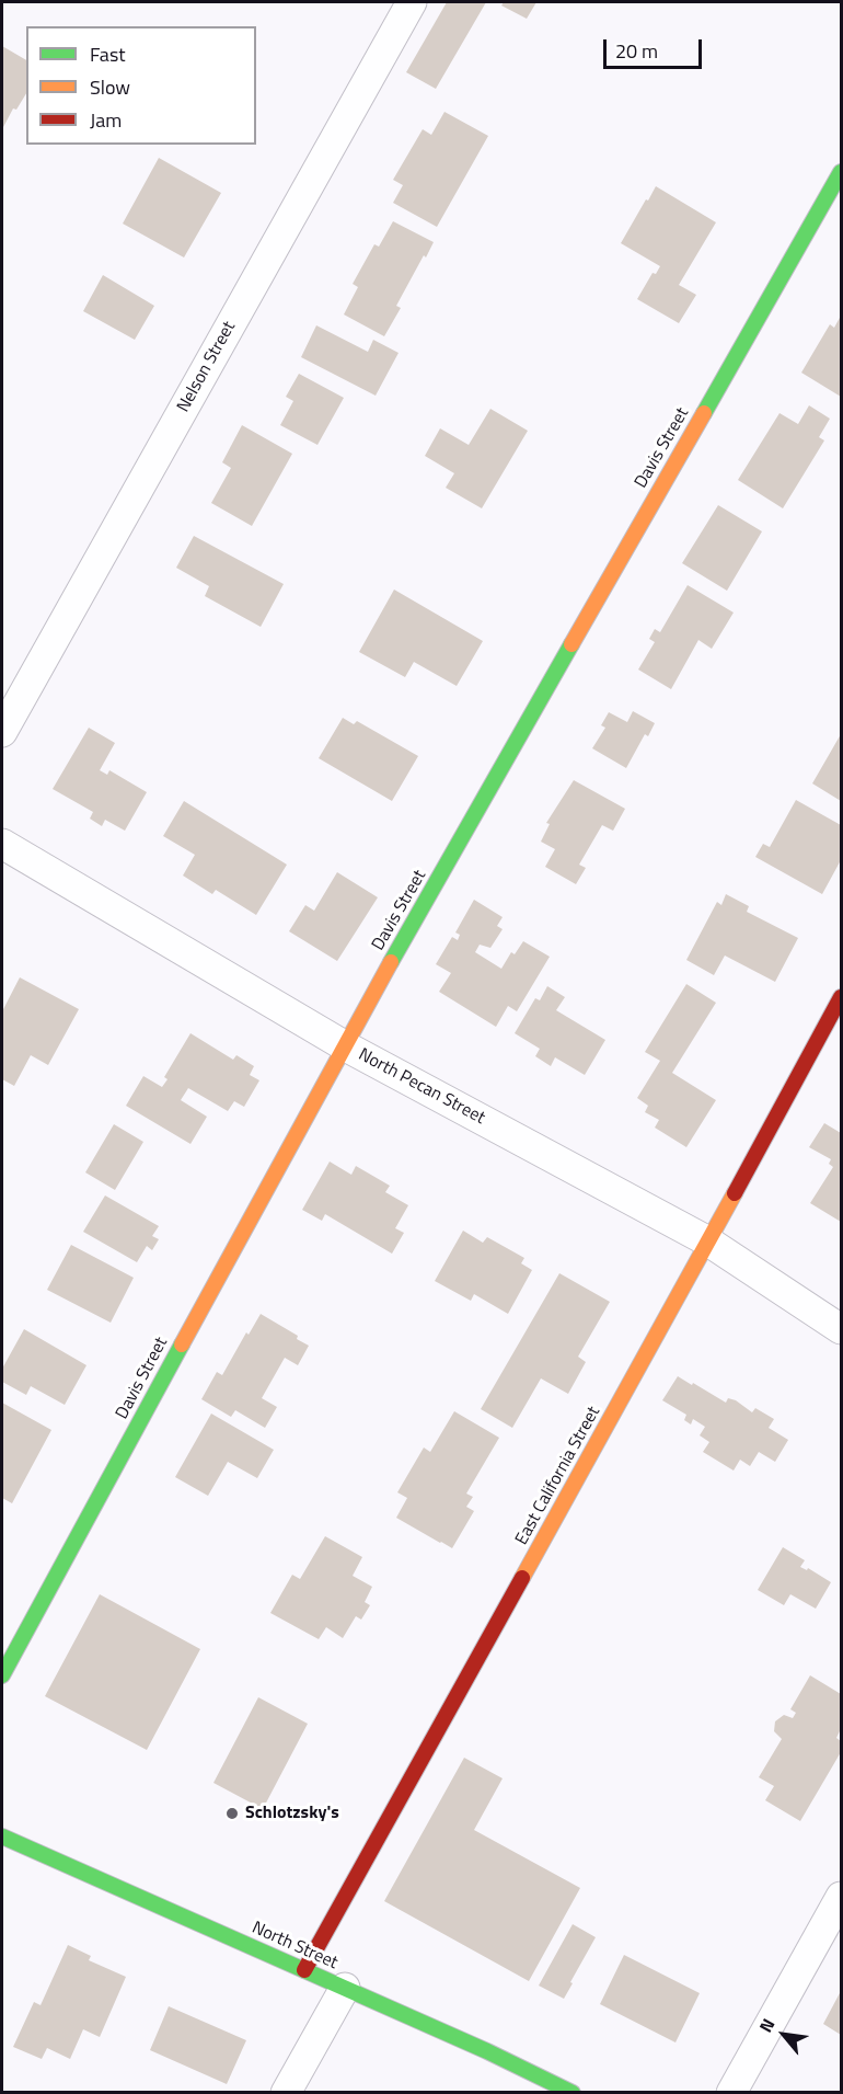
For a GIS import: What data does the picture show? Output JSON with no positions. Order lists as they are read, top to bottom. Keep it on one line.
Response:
{"streets":{"street":["Nelson Street","Davis Street","North Pecan Street","East California Street","North Street"]},"crossings":[["Davis Street","North Pecan Street"],["North Pecan Street","East California Street"],["East California Street","North Street"]],"places":["Schlotzsky's"],"legend":["Fast","Slow","Jam"],"scale_bar":"20 m","north":"top left"}
